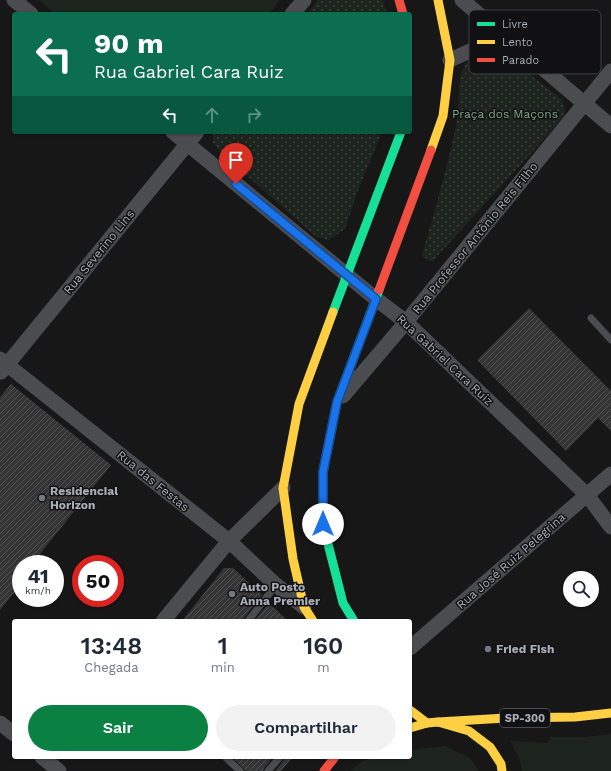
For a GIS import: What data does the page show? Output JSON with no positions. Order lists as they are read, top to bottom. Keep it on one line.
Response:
{"streets":{"main road":["SP-300"],"street":["Rua Professor Antônio Reis Filho","Rua Severino Lins","Rua Gabriel Cara Ruiz","Rua das Festas","Rua José Ruiz Pelegrina"]},"crossings":[["Rua Professor Antônio Reis Filho","Rua Gabriel Cara Ruiz"],["Rua Severino Lins","Rua Gabriel Cara Ruiz"],["Rua Severino Lins","Rua das Festas"],["Rua Gabriel Cara Ruiz","Rua José Ruiz Pelegrina"]],"parks":["Praça dos Maçons"],"places":["Residencial Horizon","Auto Posto Anna Premier","Fried Fish"],"legend":["Livre","Lento","Parado"],"page":{"turn":["90 m","Rua Gabriel Cara Ruiz"],"speed":"41 km/h","limit":"50","eta":["13:48","Chegada","1","min","160","m"],"buttons":["Sair","Compartilhar"]}}
